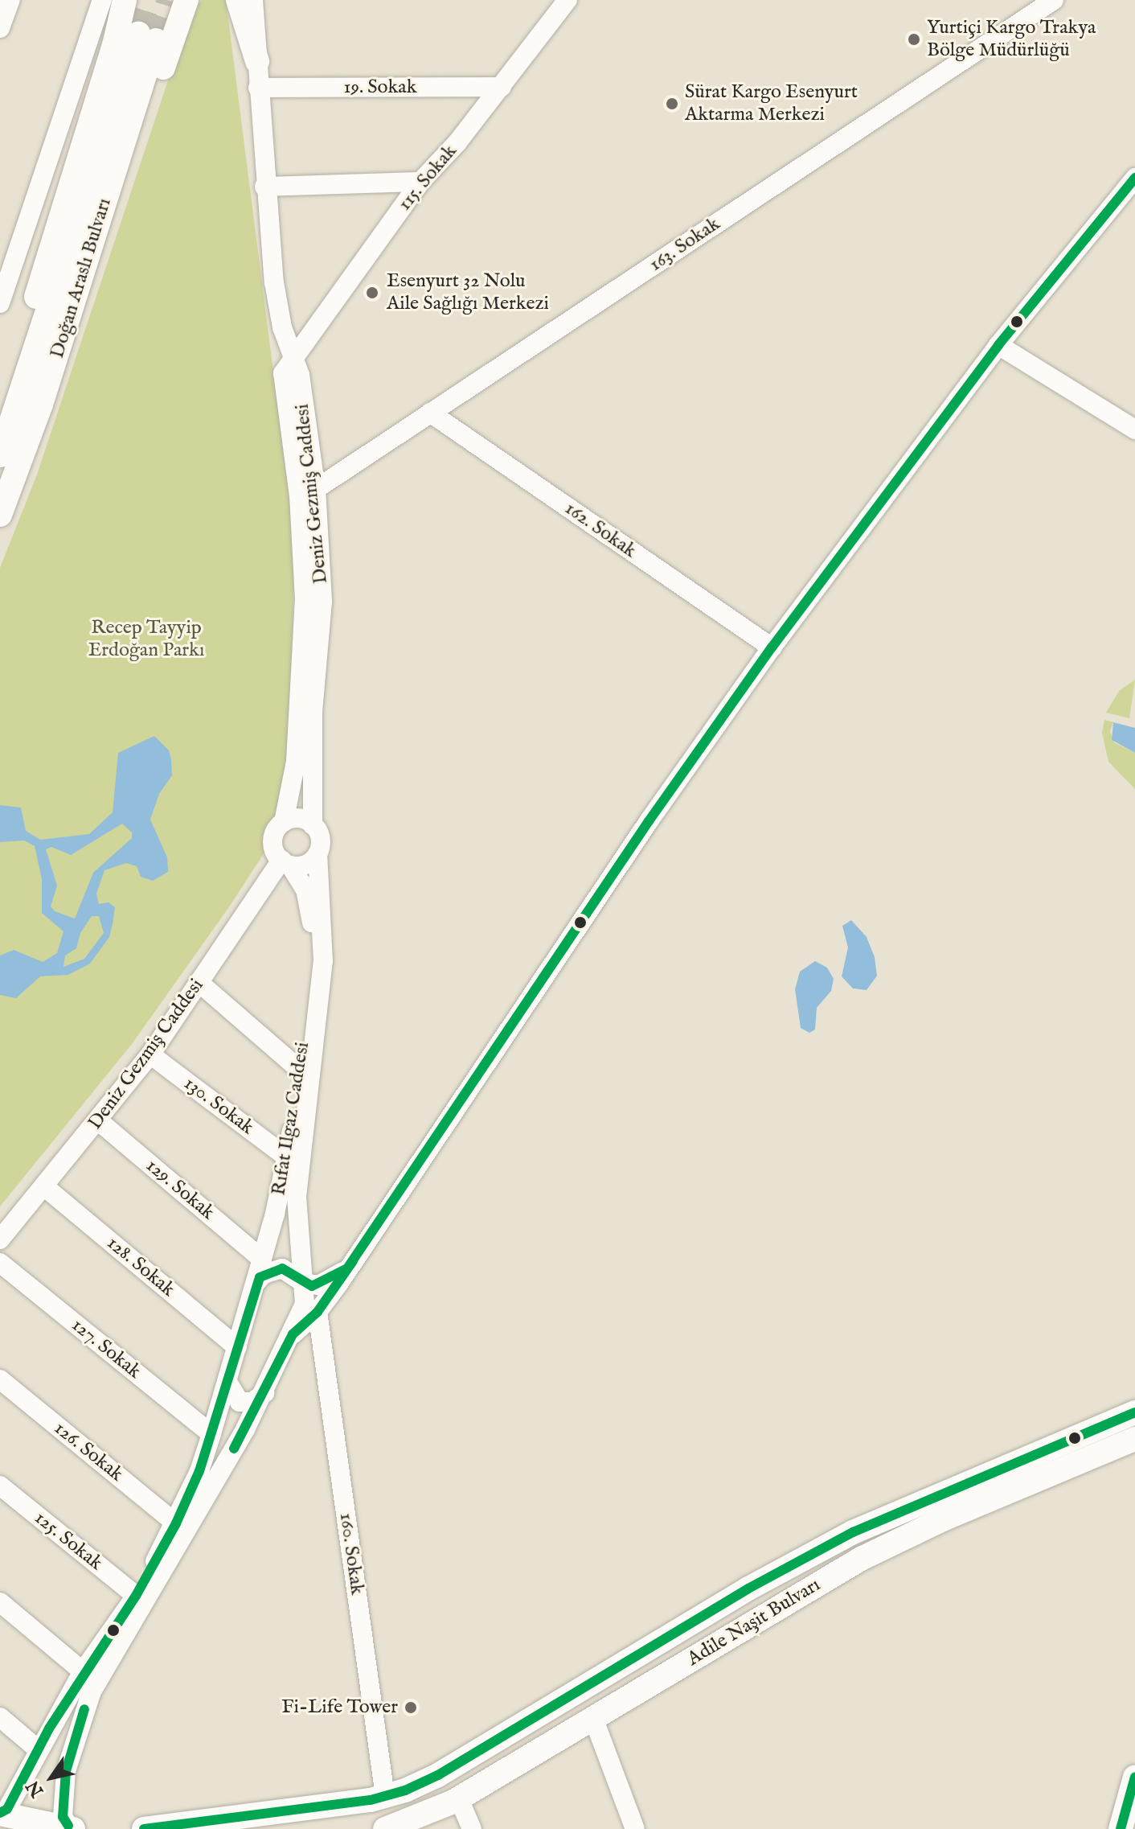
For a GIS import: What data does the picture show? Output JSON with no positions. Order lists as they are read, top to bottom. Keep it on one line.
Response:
{"streets":{"main road":["Doğan Araslı Bulvarı","Adile Naşit Bulvarı"],"street":["19. Sokak","115. Sokak","163. Sokak","Deniz Gezmiş Caddesi","162. Sokak","130. Sokak","Rıfat Ilgaz Caddesi","129. Sokak","128. Sokak","127. Sokak","126. Sokak","125. Sokak","160. Sokak"]},"crossings":[["19. Sokak","115. Sokak"],["19. Sokak","Deniz Gezmiş Caddesi"],["115. Sokak","Deniz Gezmiş Caddesi"],["163. Sokak","Deniz Gezmiş Caddesi"],["163. Sokak","162. Sokak"],["Deniz Gezmiş Caddesi","130. Sokak"],["Deniz Gezmiş Caddesi","Rıfat Ilgaz Caddesi"],["Deniz Gezmiş Caddesi","129. Sokak"],["Deniz Gezmiş Caddesi","128. Sokak"],["130. Sokak","Rıfat Ilgaz Caddesi"],["Rıfat Ilgaz Caddesi","129. Sokak"],["Rıfat Ilgaz Caddesi","128. Sokak"],["Rıfat Ilgaz Caddesi","127. Sokak"],["Rıfat Ilgaz Caddesi","126. Sokak"],["Rıfat Ilgaz Caddesi","125. Sokak"],["160. Sokak","Adile Naşit Bulvarı"]],"parks":["Recep Tayyip Erdoğan Parkı"],"places":["Yurtiçi Kargo Trakya Bölge Müdürlüğü","Sürat Kargo Esenyurt Aktarma Merkezi","Esenyurt 32 Nolu Aile Sağlığı Merkezi","Fi-Life Tower"],"north":"bottom left"}
